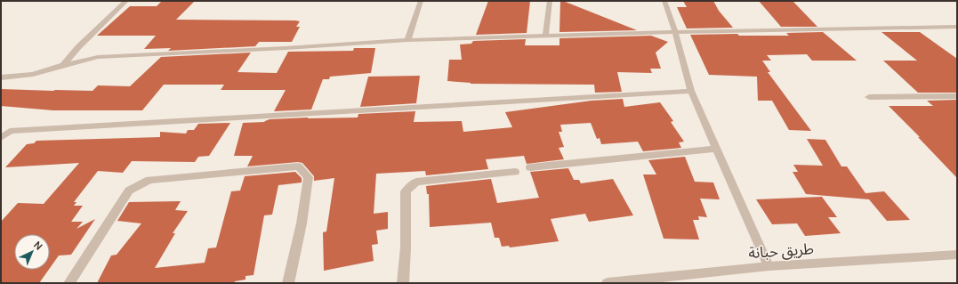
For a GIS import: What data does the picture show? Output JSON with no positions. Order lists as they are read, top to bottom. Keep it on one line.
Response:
{"streets":{"street":["طريق حبانة"]},"north":"top right"}
